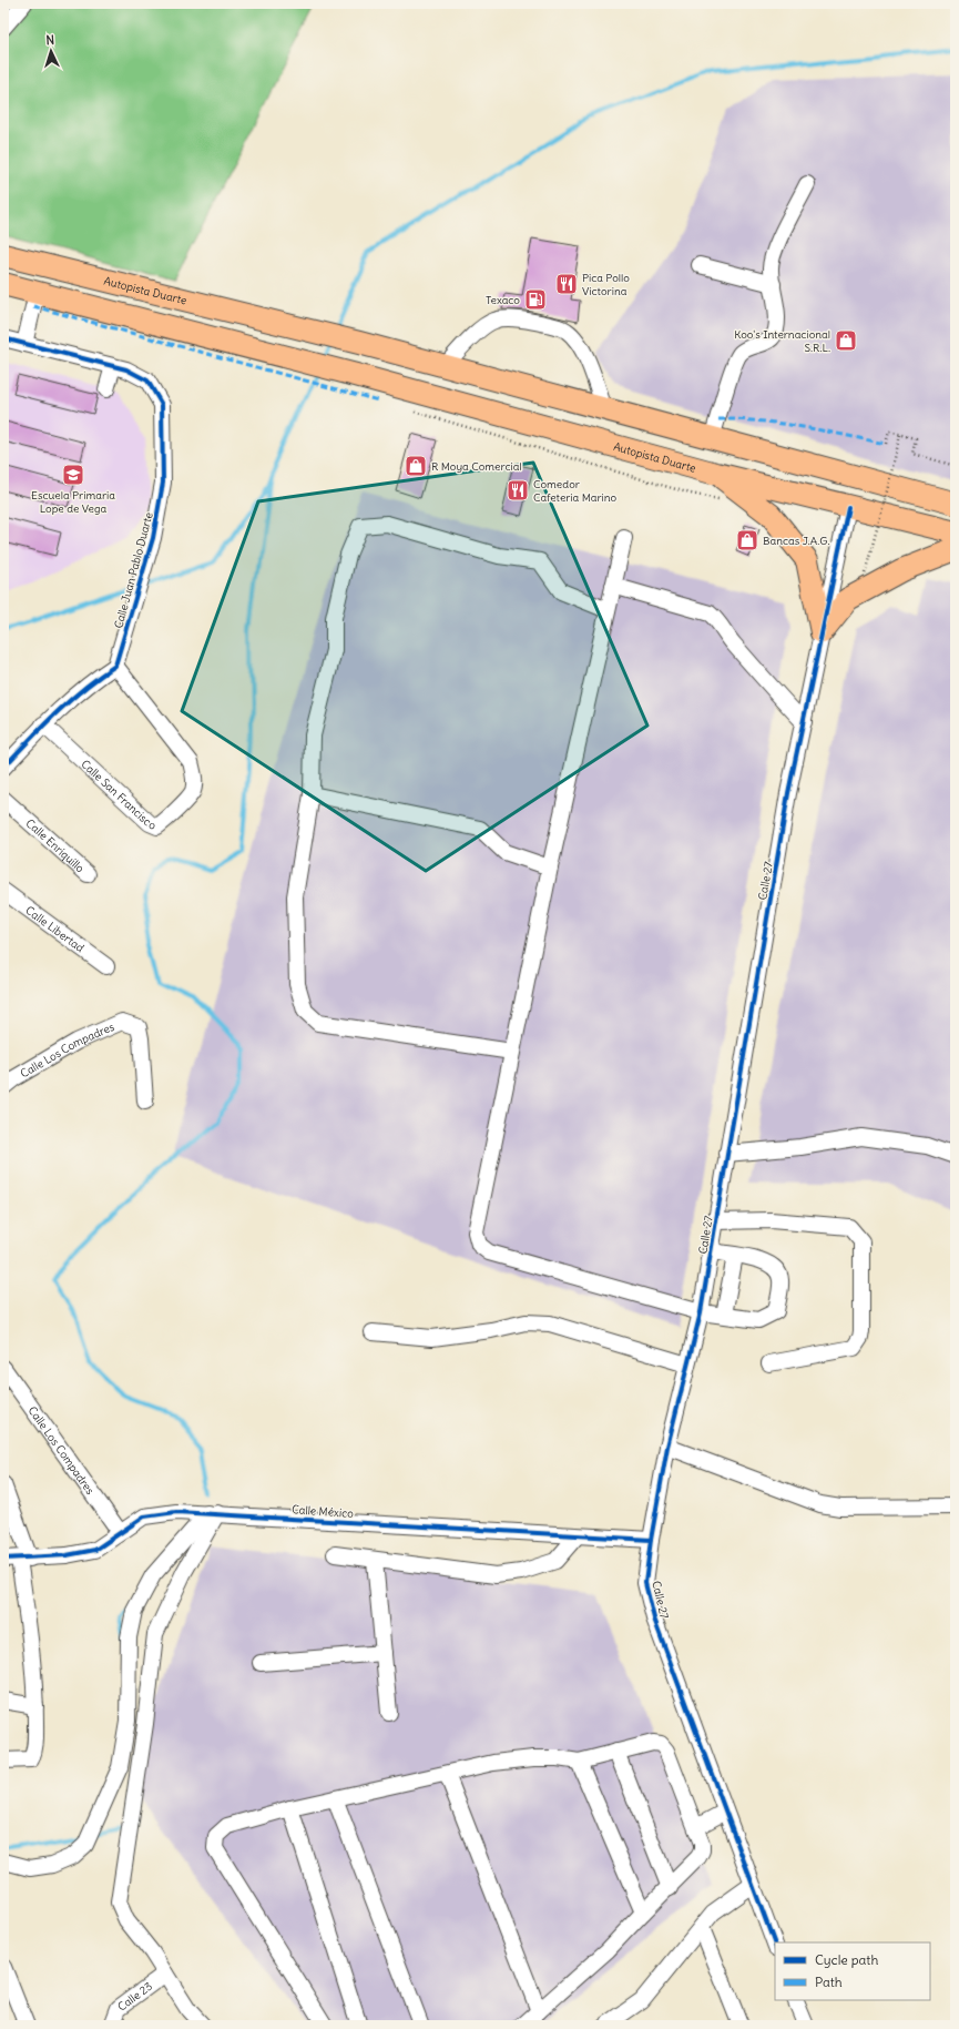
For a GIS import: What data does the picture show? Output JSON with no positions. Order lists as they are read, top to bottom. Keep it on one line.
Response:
{"streets":{"highway":["Autopista Duarte"],"street":["Calle Juan Pablo Duarte","Calle San Francisco","Calle Enriquillo","Calle 27","Calle Libertad","Calle Los Compadres","Calle México","Calle 23"]},"crossings":[["Autopista Duarte","Calle 27"],["Calle Juan Pablo Duarte","Calle San Francisco"],["Calle 27","Calle México"],["Calle Los Compadres","Calle México"]],"places":{"restaurant":["Pica Pollo Victorina","Comedor Cafeteria Marino"],"fuel station":["Texaco"],"shop":["Koo's Internacional S.R.L.","R Moya Comercial","Bancas J.A.G."],"school or university":["Escuela Primaria Lope de Vega"]},"legend":["Cycle path","Path"],"north":"top"}
